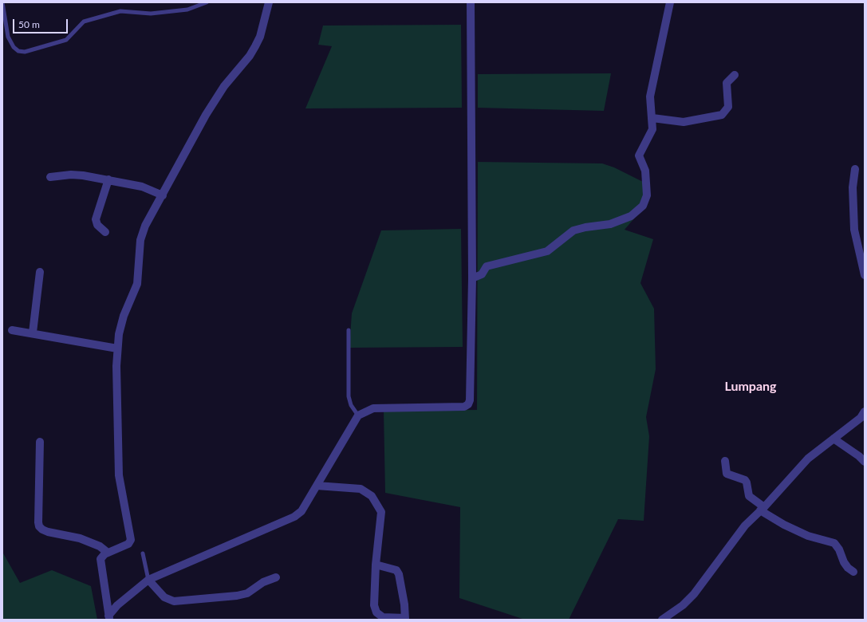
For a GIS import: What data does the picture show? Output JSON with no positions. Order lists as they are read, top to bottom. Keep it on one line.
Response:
{"districts":["Lumpang"],"scale_bar":"50 m"}
